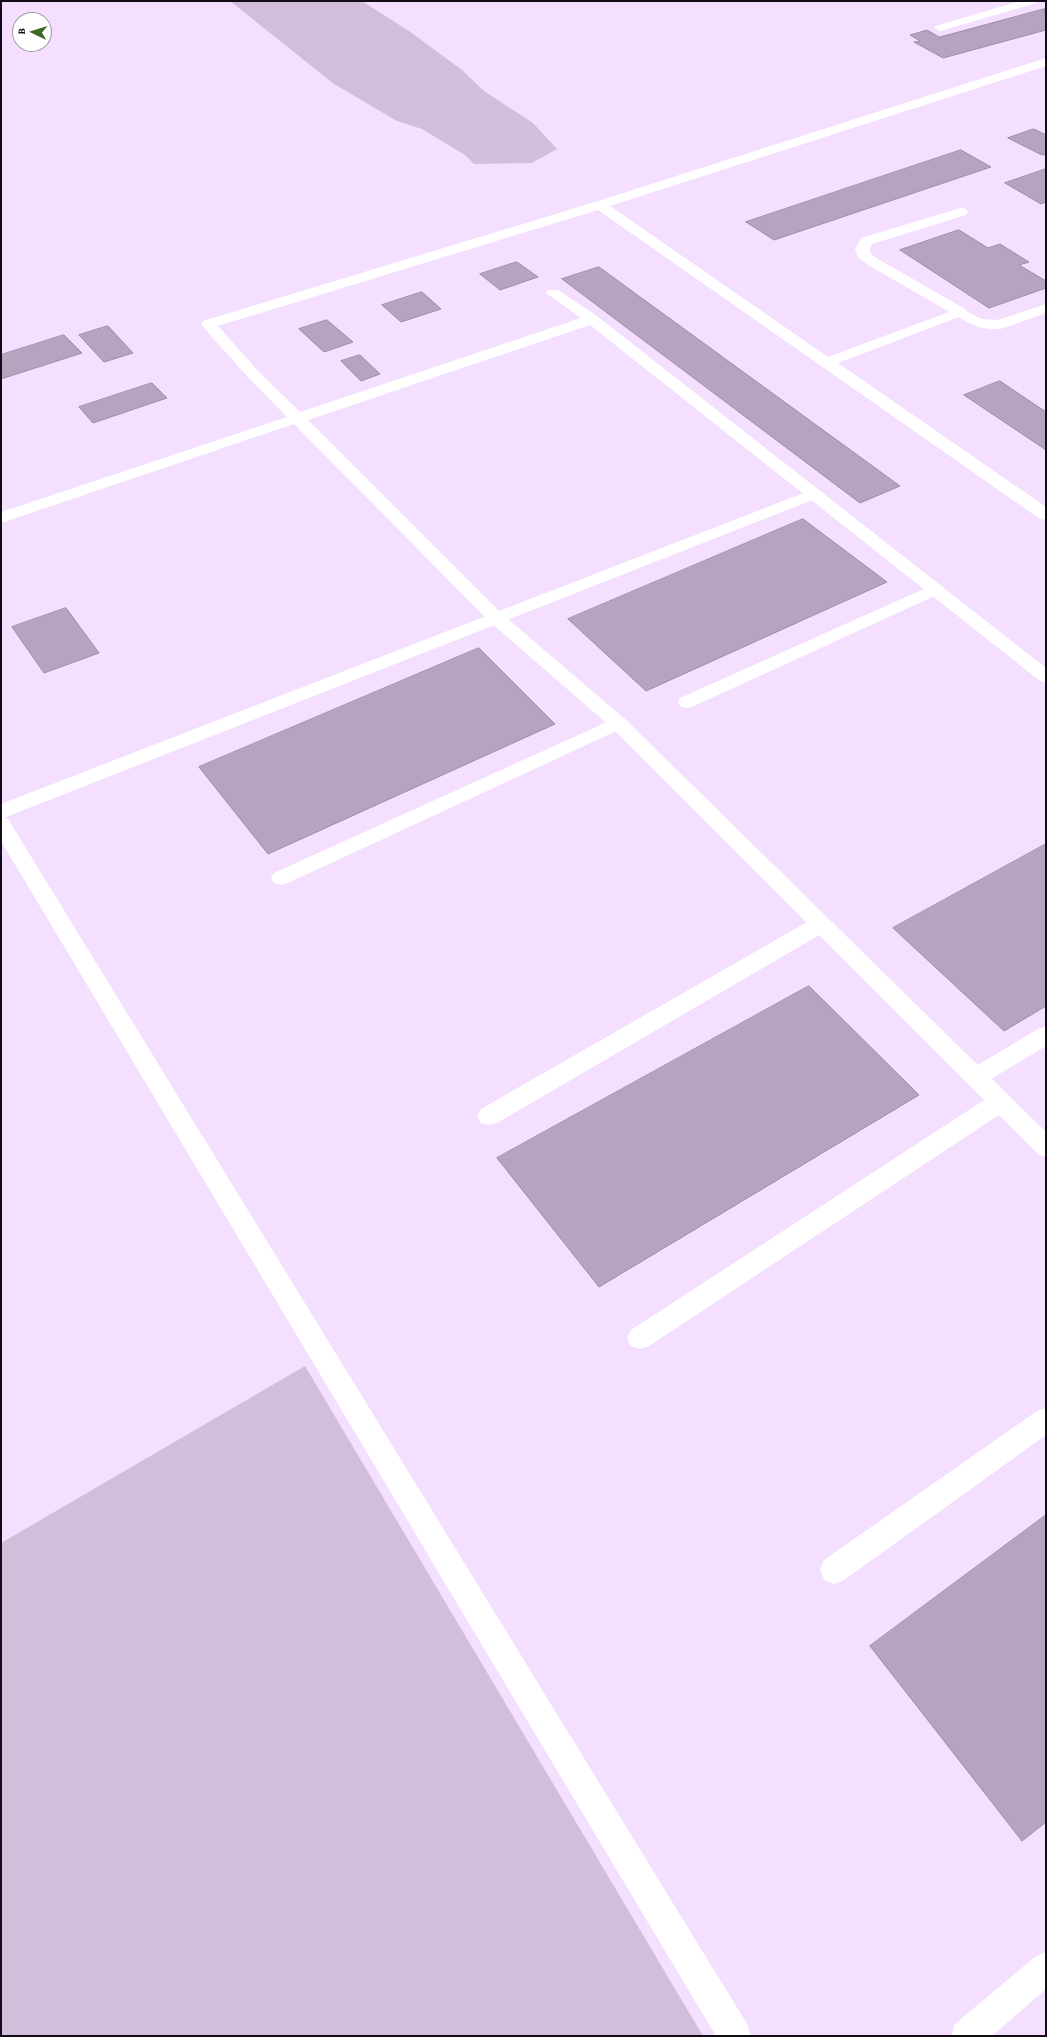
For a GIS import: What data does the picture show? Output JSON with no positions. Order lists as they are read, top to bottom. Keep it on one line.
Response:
{"north":"left"}
